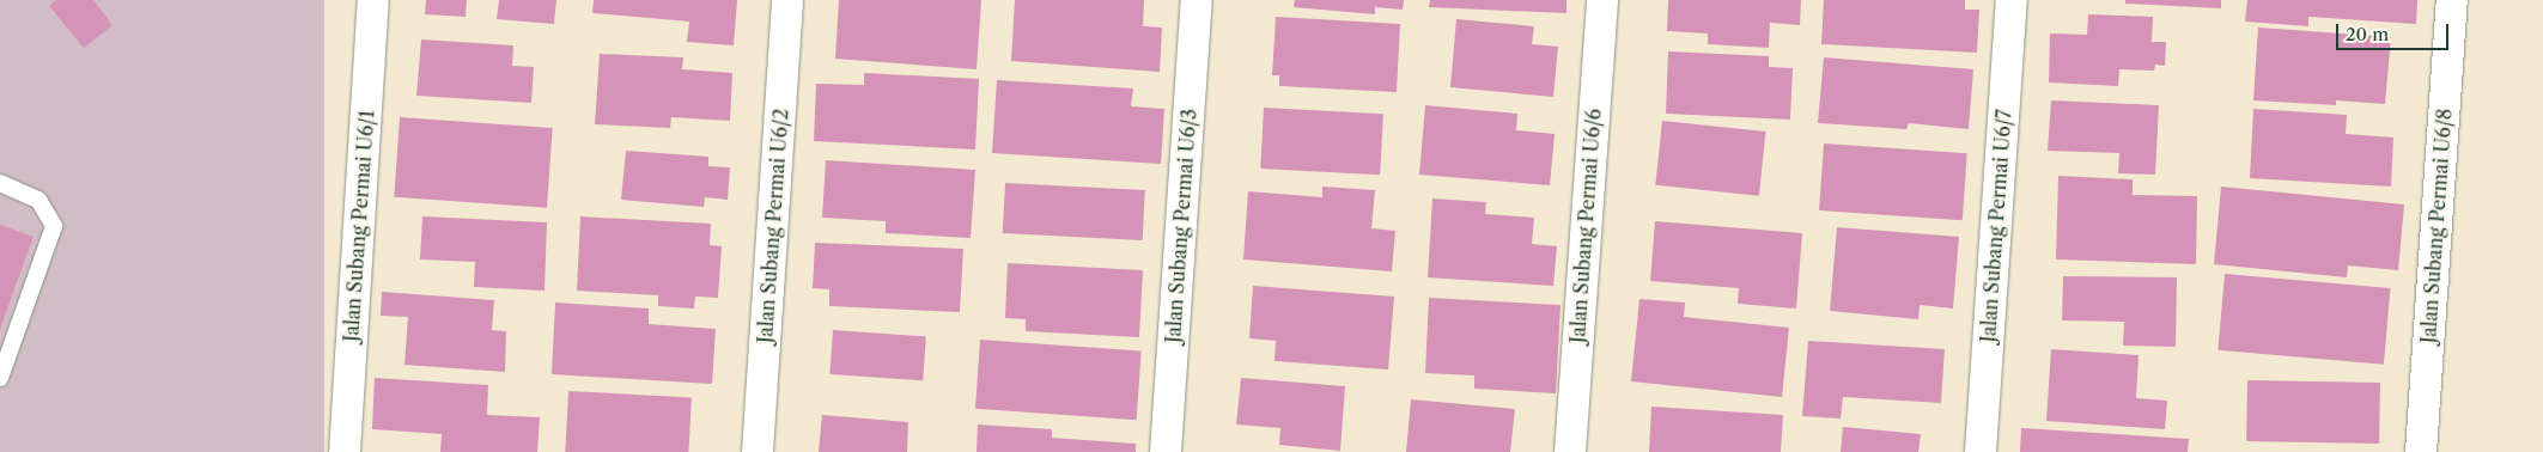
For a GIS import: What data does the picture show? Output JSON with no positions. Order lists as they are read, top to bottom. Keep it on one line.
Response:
{"streets":{"street":["Jalan Subang Permai U6/1","Jalan Subang Permai U6/2","Jalan Subang Permai U6/3","Jalan Subang Permai U6/6","Jalan Subang Permai U6/7","Jalan Subang Permai U6/8"]},"scale_bar":"20 m"}
